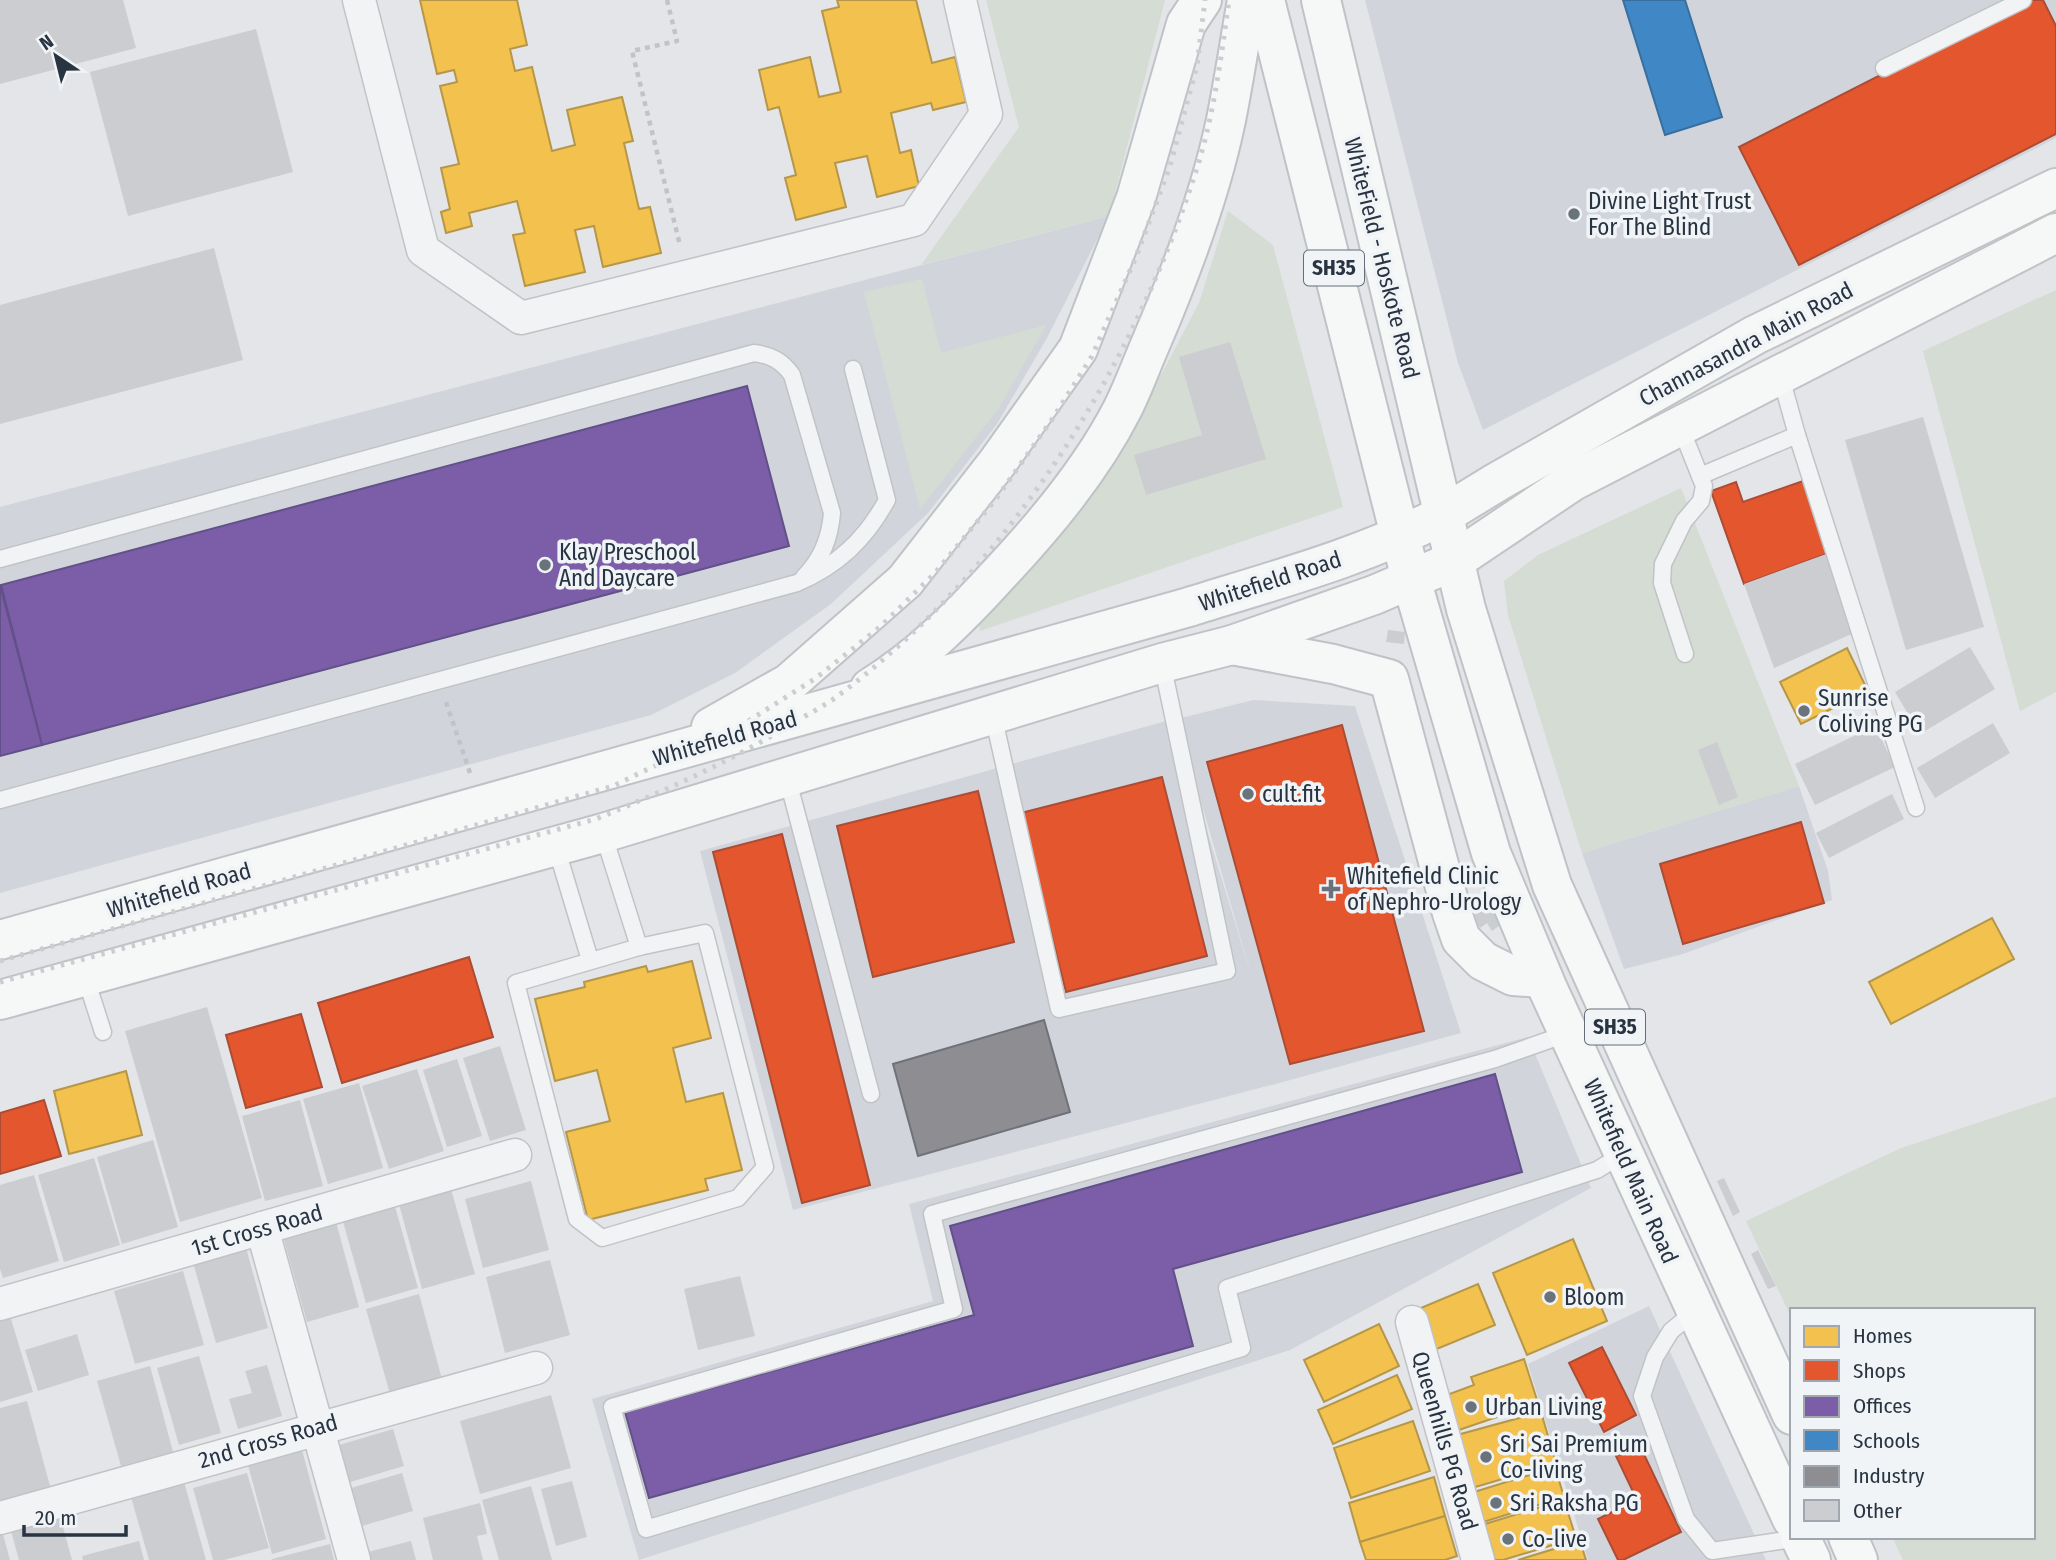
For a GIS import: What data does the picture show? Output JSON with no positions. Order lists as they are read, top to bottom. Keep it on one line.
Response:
{"streets":{"main road":["WhiteField - Hoskote Road","SH35","Channasandra Main Road","Whitefield Road","Whitefield Main Road"],"street":["1st Cross Road","2nd Cross Road","Queenhills PG Road"]},"crossings":[["WhiteField - Hoskote Road","Channasandra Main Road"],["WhiteField - Hoskote Road","Whitefield Road"],["WhiteField - Hoskote Road","Whitefield Main Road"],["SH35","Whitefield Road"],["SH35","Whitefield Main Road"],["Channasandra Main Road","Whitefield Road"],["Channasandra Main Road","Whitefield Main Road"],["Whitefield Road","Whitefield Main Road"]],"places":{"other":["Divine Light Trust For The Blind","Klay Preschool And Daycare","Sunrise Coliving PG","cult.fit","Bloom","Urban Living","Sri Sai Premium Co-living","Sri Raksha PG","Co-live"],"health":["Whitefield Clinic of Nephro-Urology"]},"legend":["Homes","Shops","Offices","Schools","Industry","Other"],"scale_bar":"20 m","north":"top left"}
